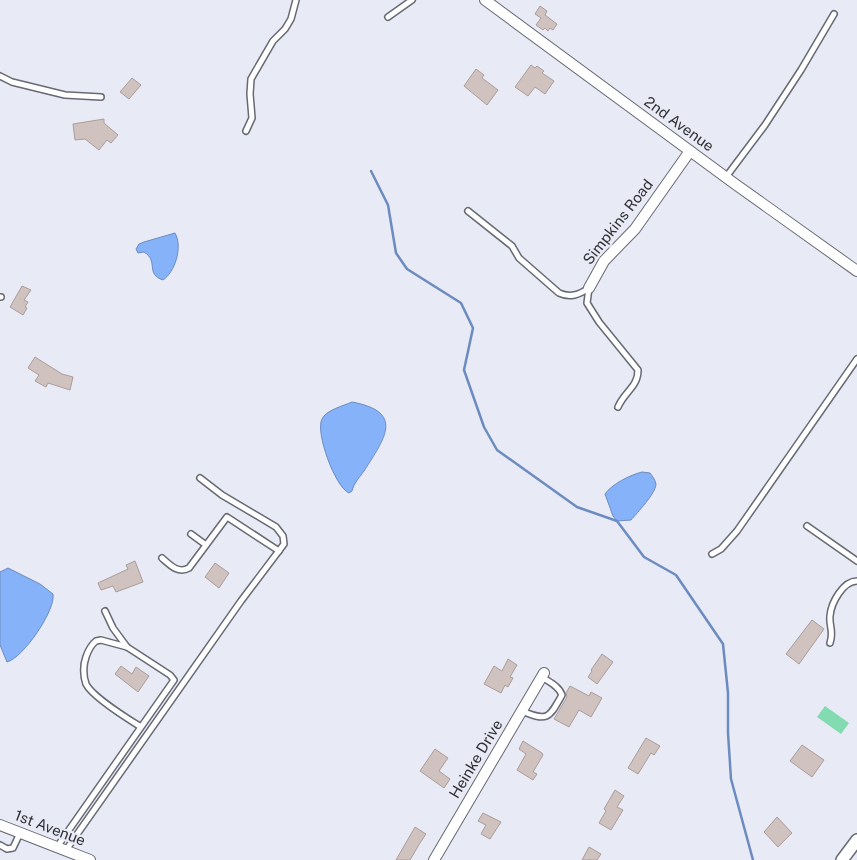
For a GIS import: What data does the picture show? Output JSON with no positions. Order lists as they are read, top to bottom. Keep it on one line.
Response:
{"streets":{"street":["2nd Avenue","Simpkins Road","Heinke Drive","1st Avenue"]},"crossings":[["2nd Avenue","Simpkins Road"]]}
